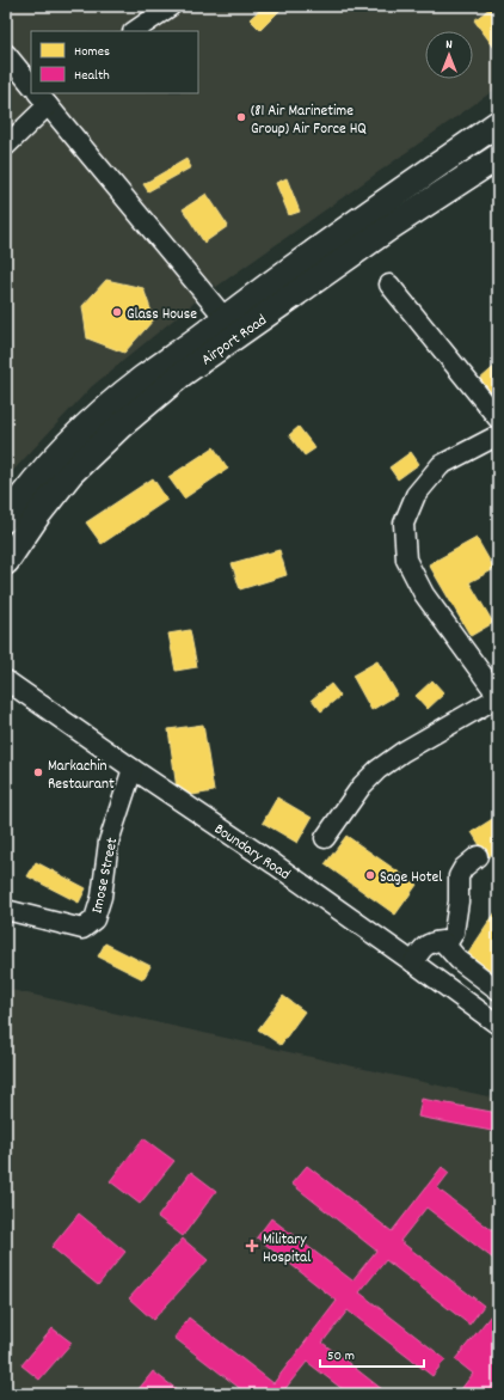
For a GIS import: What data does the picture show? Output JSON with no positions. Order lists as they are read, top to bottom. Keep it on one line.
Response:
{"streets":{"main road":["Airport Road"],"street":["Boundary Road","Imose Street"]},"crossings":[["Boundary Road","Imose Street"]],"places":{"other":["(81 Air Marinetime Group) Air Force HQ","Glass House","Markachin Restaurant","Sage Hotel"],"health":["Military Hospital"]},"legend":["Homes","Health"],"scale_bar":"50 m","north":"top"}
